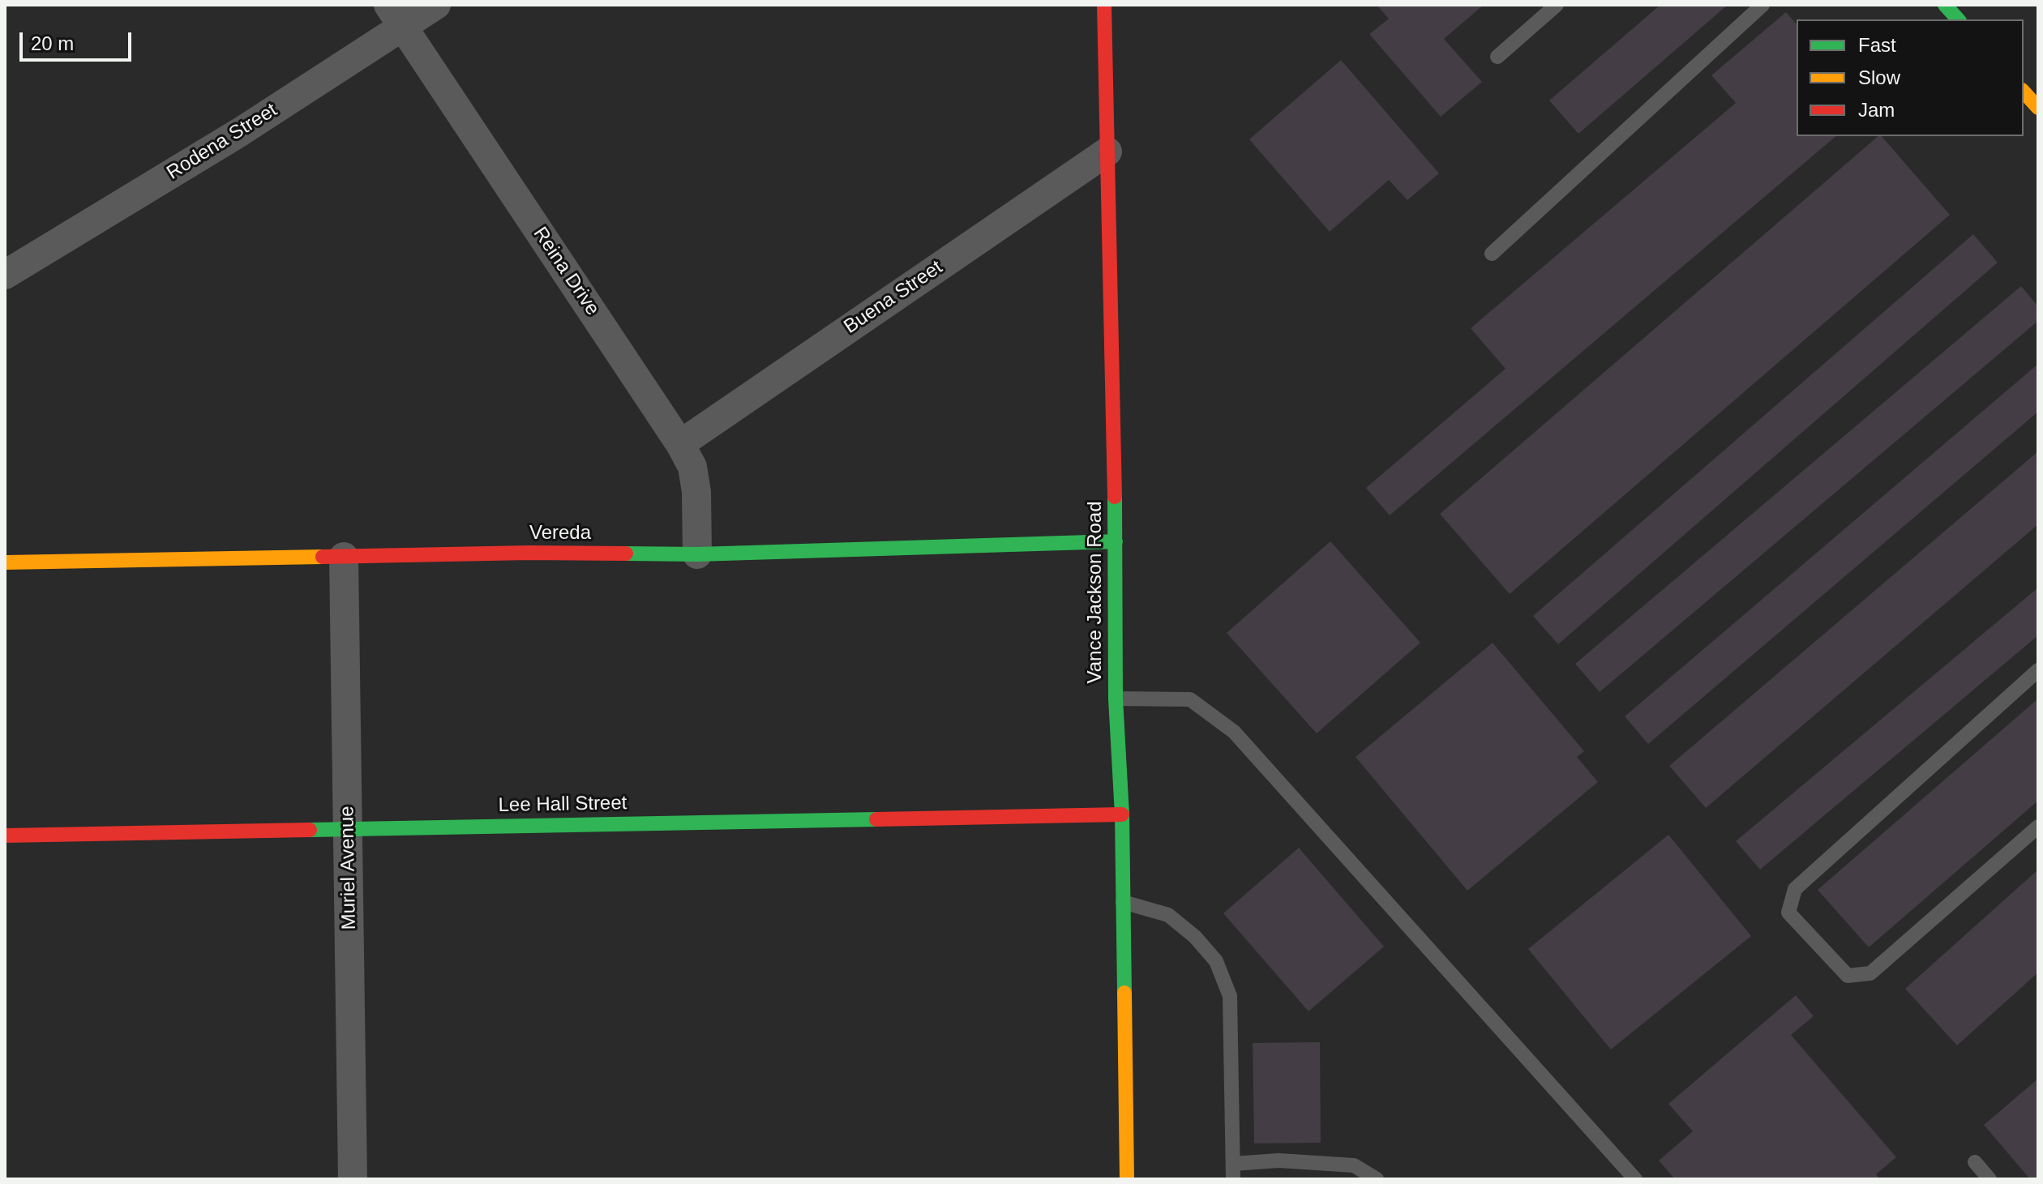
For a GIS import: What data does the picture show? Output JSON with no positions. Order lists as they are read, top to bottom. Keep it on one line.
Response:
{"streets":{"street":["Rodena Street","Reina Drive","Buena Street","Vereda","Vance Jackson Road","Lee Hall Street","Muriel Avenue"]},"crossings":[["Rodena Street","Reina Drive"],["Reina Drive","Buena Street"],["Reina Drive","Vereda"],["Buena Street","Vance Jackson Road"],["Vereda","Vance Jackson Road"],["Vereda","Muriel Avenue"],["Vance Jackson Road","Lee Hall Street"],["Lee Hall Street","Muriel Avenue"]],"legend":["Fast","Slow","Jam"],"scale_bar":"20 m"}
